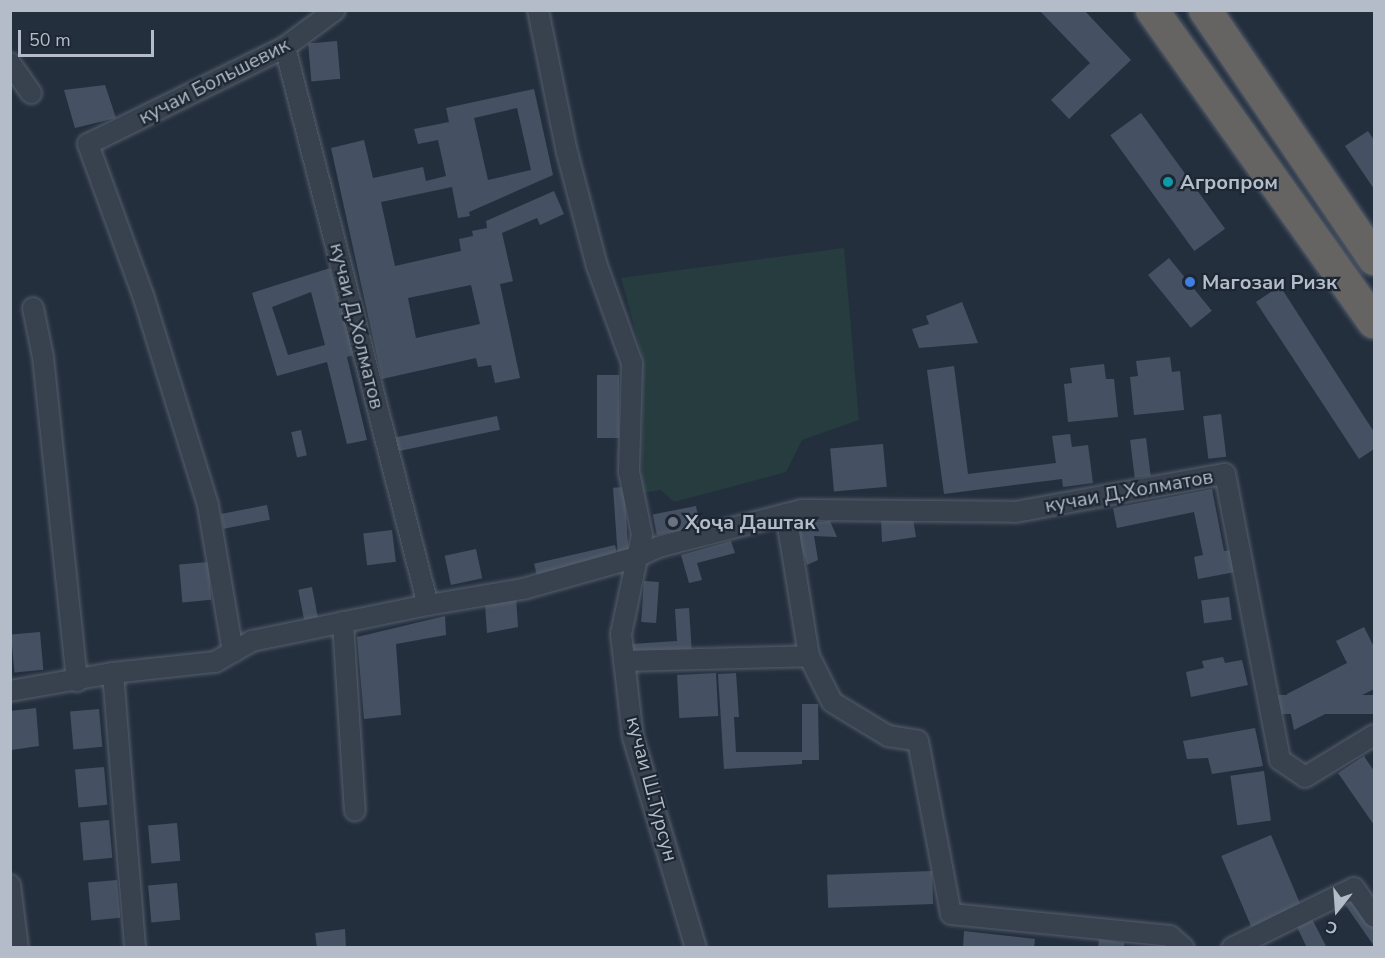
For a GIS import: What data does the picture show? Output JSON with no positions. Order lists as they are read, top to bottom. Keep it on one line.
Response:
{"streets":{"street":["кучаи Большевик","кучаи Д,Холматов","кучаи Ш.Турсун"]},"crossings":[["кучаи Большевик","кучаи Д,Холматов"],["кучаи Д,Холматов","кучаи Ш.Турсун"]],"places":["Агропром","Магозаи Ризк","Ҳоҷа Даштак"],"scale_bar":"50 m","north":"bottom"}
